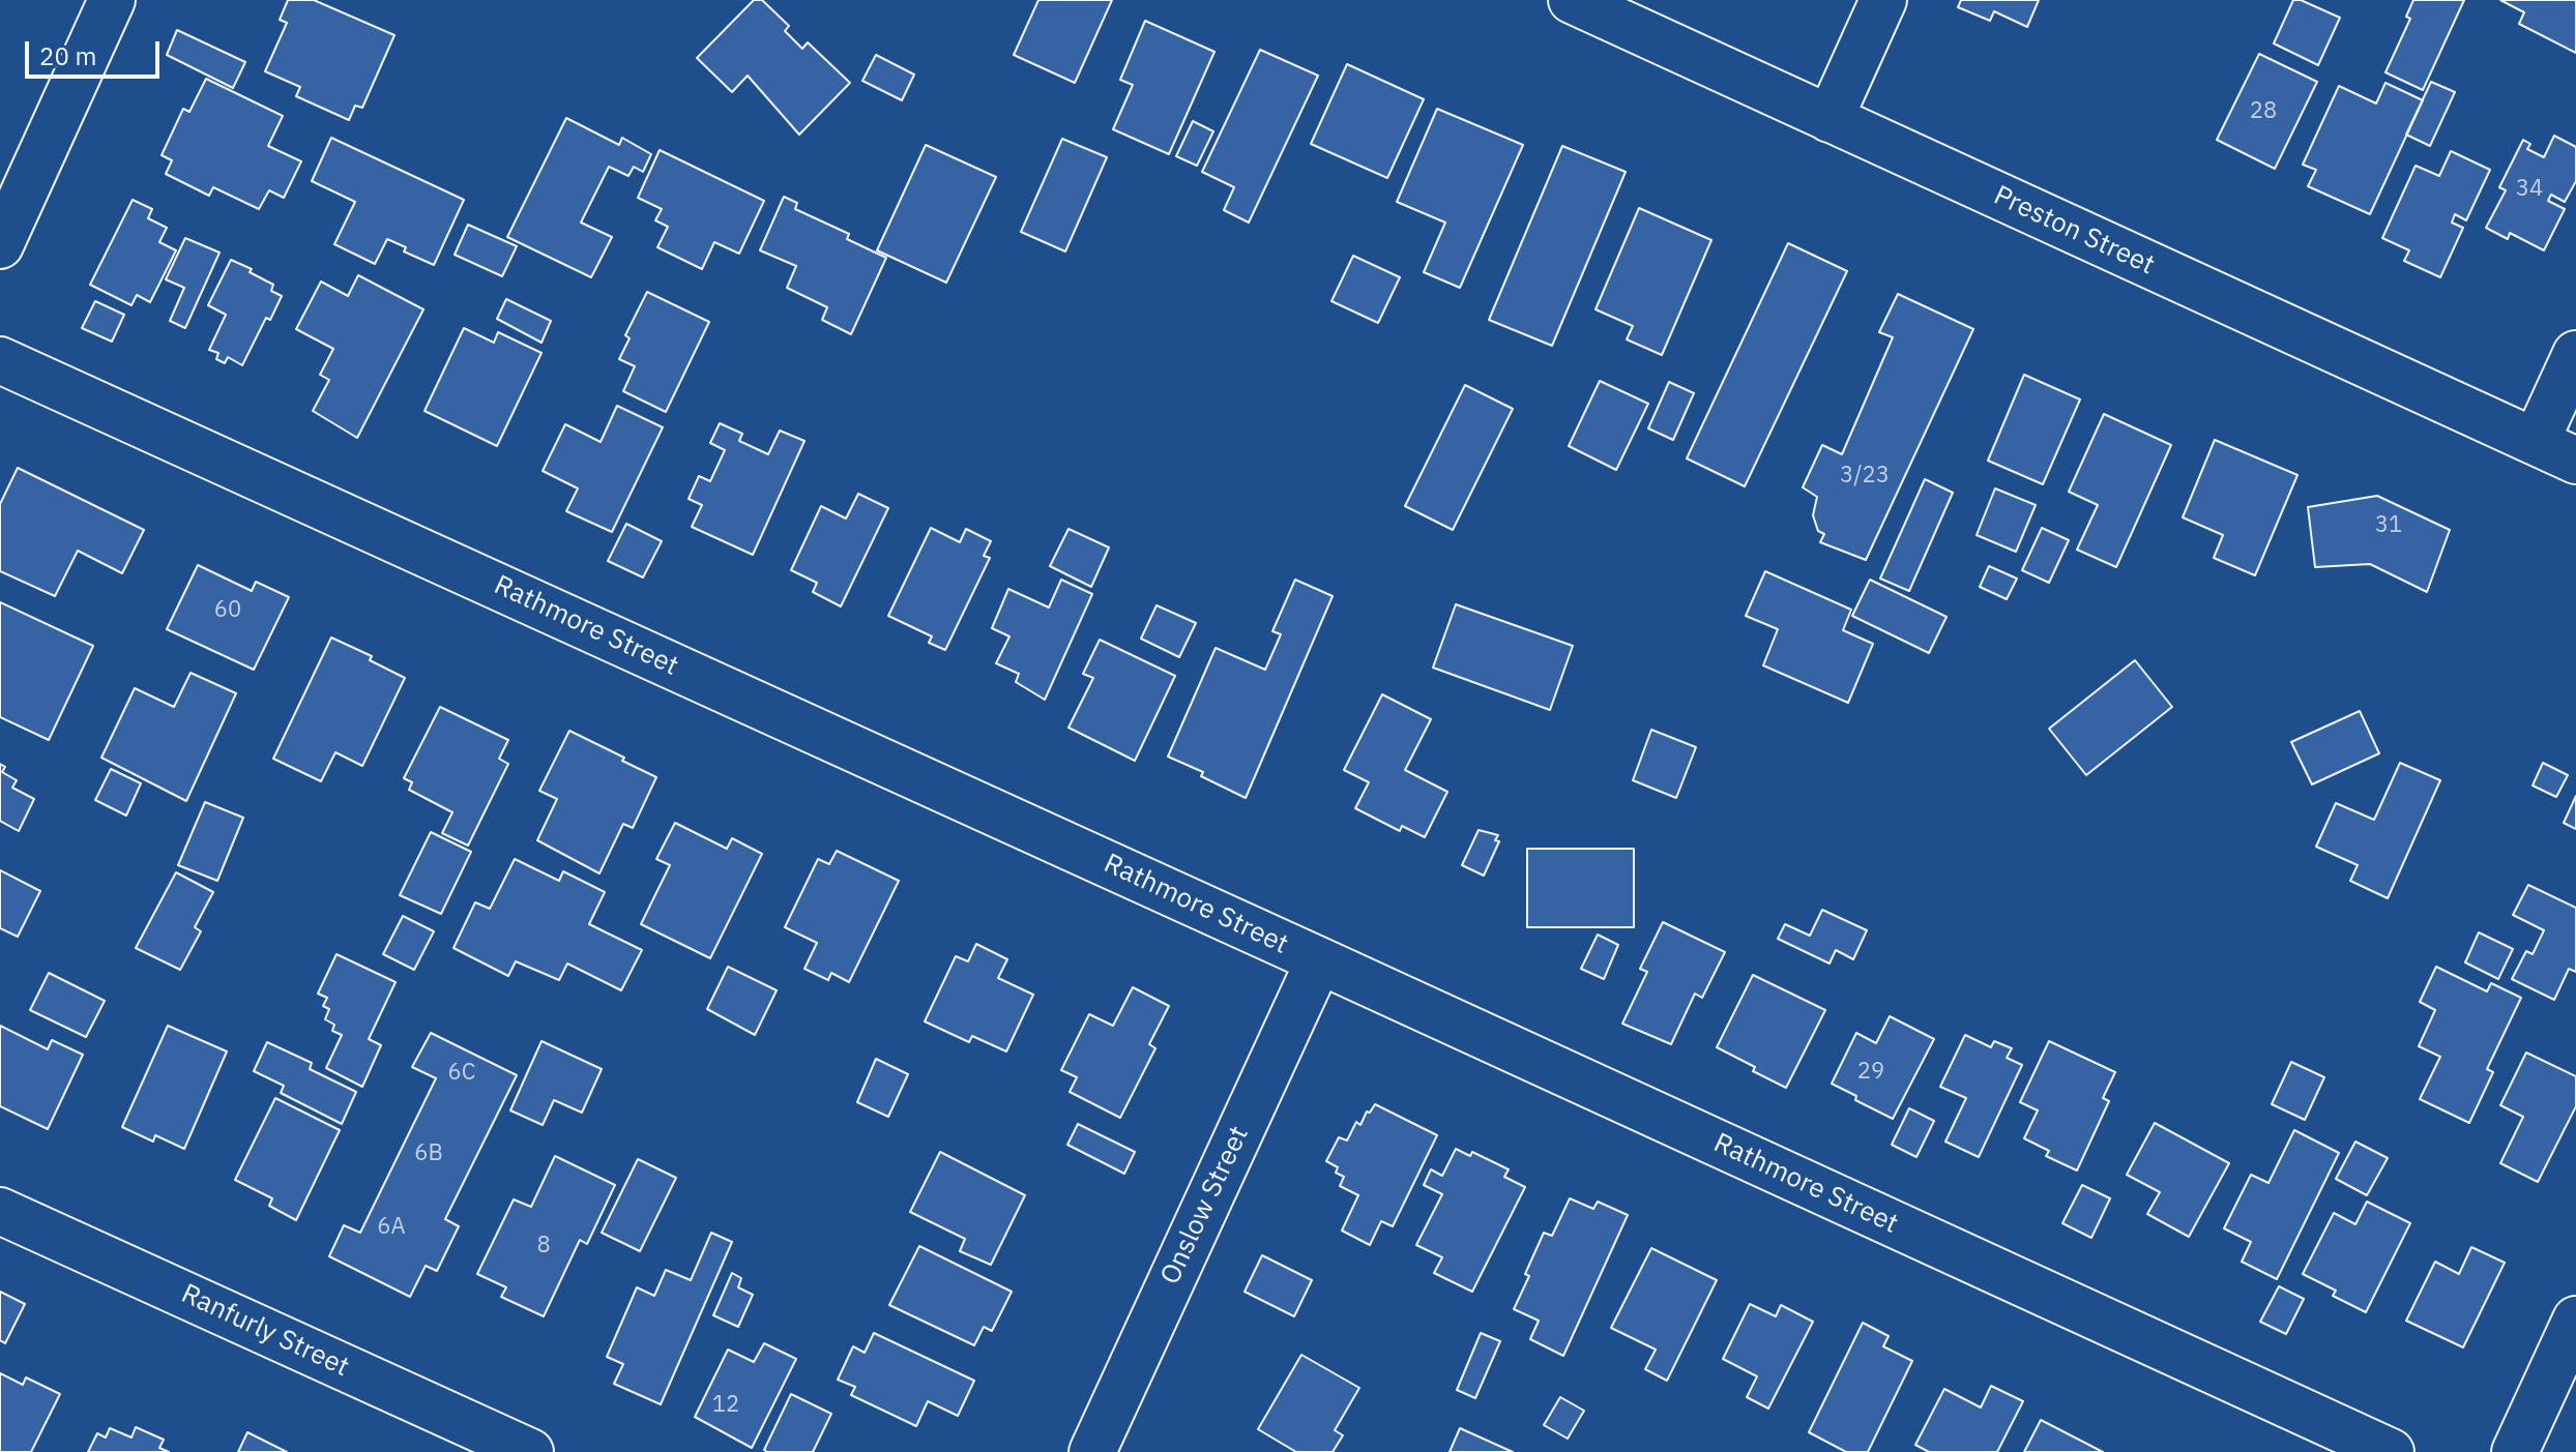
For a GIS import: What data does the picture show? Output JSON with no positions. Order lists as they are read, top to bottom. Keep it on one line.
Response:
{"streets":{"street":["Preston Street","Rathmore Street","Onslow Street","Ranfurly Street"]},"crossings":[["Rathmore Street","Onslow Street"]],"house_numbers":["28","34","3/23","31","60","29","6C","6B","6A","8","12"],"scale_bar":"20 m"}
